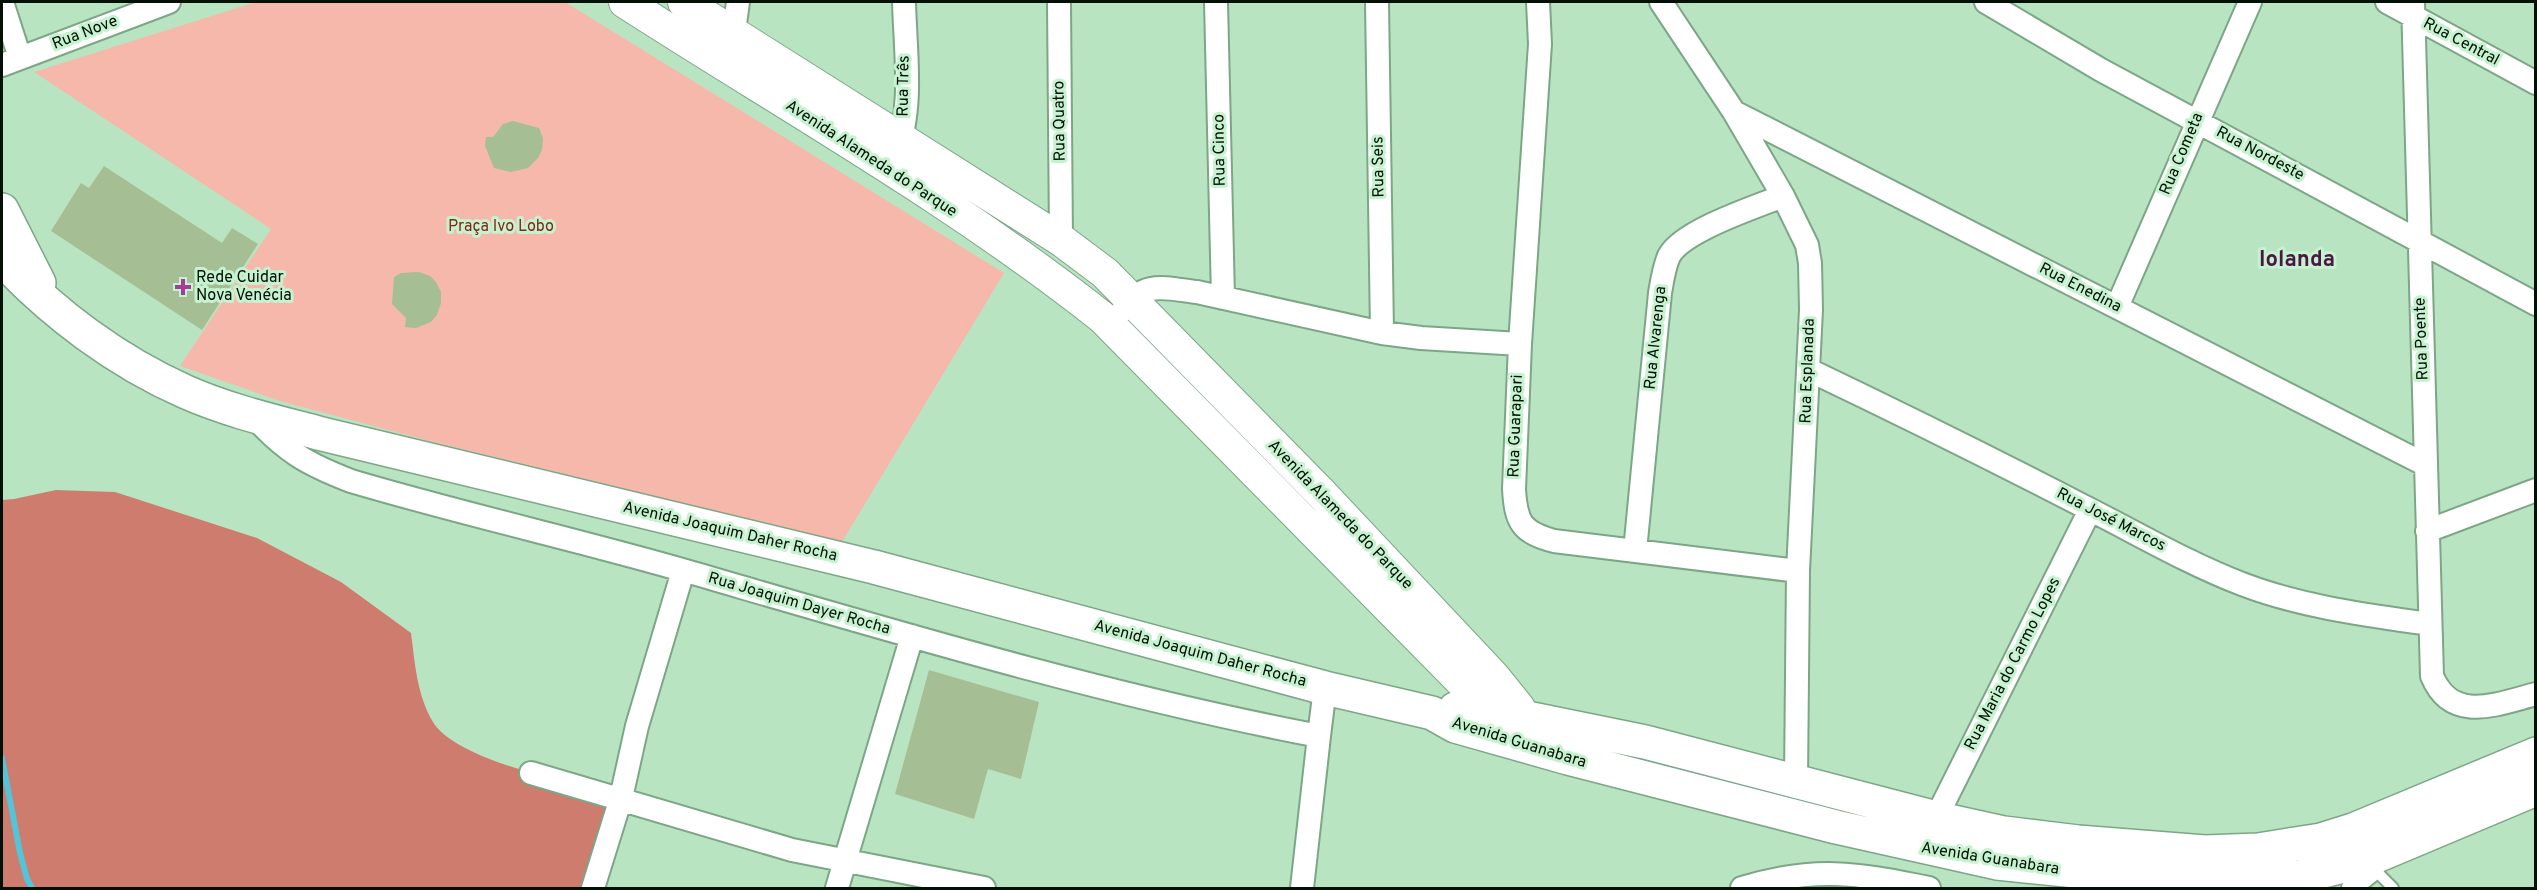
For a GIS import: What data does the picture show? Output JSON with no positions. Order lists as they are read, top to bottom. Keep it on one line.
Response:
{"streets":{"main road":["Avenida Joaquim Daher Rocha","Avenida Guanabara"],"street":["Rua Nove","Rua Central","Rua Três","Rua Quatro","Rua Cinco","Rua Cometa","Rua Nordeste","Avenida Alameda do Parque","Rua Seis","Rua Enedina","Rua Alvarenga","Rua Poente","Rua Esplanada","Rua Guarapari","Rua José Marcos","Rua Joaquim Dayer Rocha","Rua Maria do Carmo Lopes"]},"crossings":[["Rua Central","Rua Poente"],["Rua Três","Avenida Alameda do Parque"],["Rua Quatro","Avenida Alameda do Parque"],["Rua Cometa","Rua Nordeste"],["Rua Cometa","Rua Enedina"],["Rua Nordeste","Rua Poente"],["Avenida Alameda do Parque","Avenida Guanabara"],["Rua Enedina","Rua Poente"],["Rua Enedina","Rua Esplanada"],["Rua Alvarenga","Rua Esplanada"],["Rua Alvarenga","Rua Guarapari"],["Rua Poente","Rua José Marcos"],["Rua Esplanada","Rua Guarapari"],["Rua Esplanada","Rua José Marcos"],["Rua Esplanada","Avenida Guanabara"],["Rua José Marcos","Rua Maria do Carmo Lopes"],["Avenida Joaquim Daher Rocha","Rua Joaquim Dayer Rocha"],["Avenida Joaquim Daher Rocha","Avenida Guanabara"],["Rua Maria do Carmo Lopes","Avenida Guanabara"]],"districts":["Iolanda"],"parks":["Praça Ivo Lobo"],"places":{"health":["Rede Cuidar Nova Venécia"]}}
